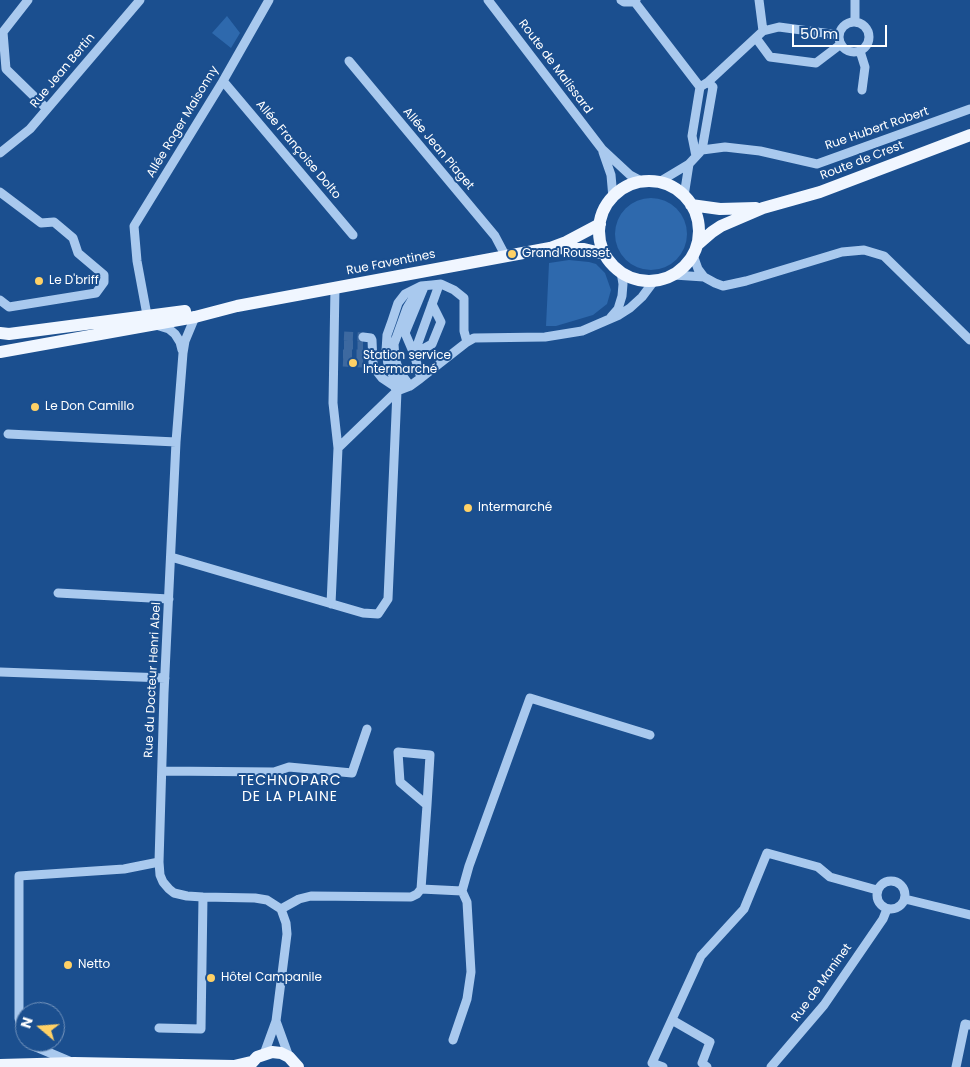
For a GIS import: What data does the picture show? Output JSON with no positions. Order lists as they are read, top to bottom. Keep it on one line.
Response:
{"streets":{"main road":["Route de Crest","Rue Faventines"],"street":["Route de Malissard","Rue Jean Bertin","Allée Roger Maisonny","Rue Hubert Robert","Allée Jean Piaget","Allée Françoise Dolto","Rue du Docteur Henri Abel","Rue de Maninet"]},"crossings":[["Route de Malissard","Rue Faventines"],["Allée Roger Maisonny","Allée Françoise Dolto"],["Allée Roger Maisonny","Rue Faventines"],["Allée Jean Piaget","Rue Faventines"],["Rue Faventines","Rue du Docteur Henri Abel"]],"districts":["TECHNOPARC DE LA PLAINE"],"places":["Grand Rousset","Le D'briff","Station service Intermarché","Le Don Camillo","Intermarché","Netto","Hôtel Campanile"],"scale_bar":"50 m","north":"left"}
